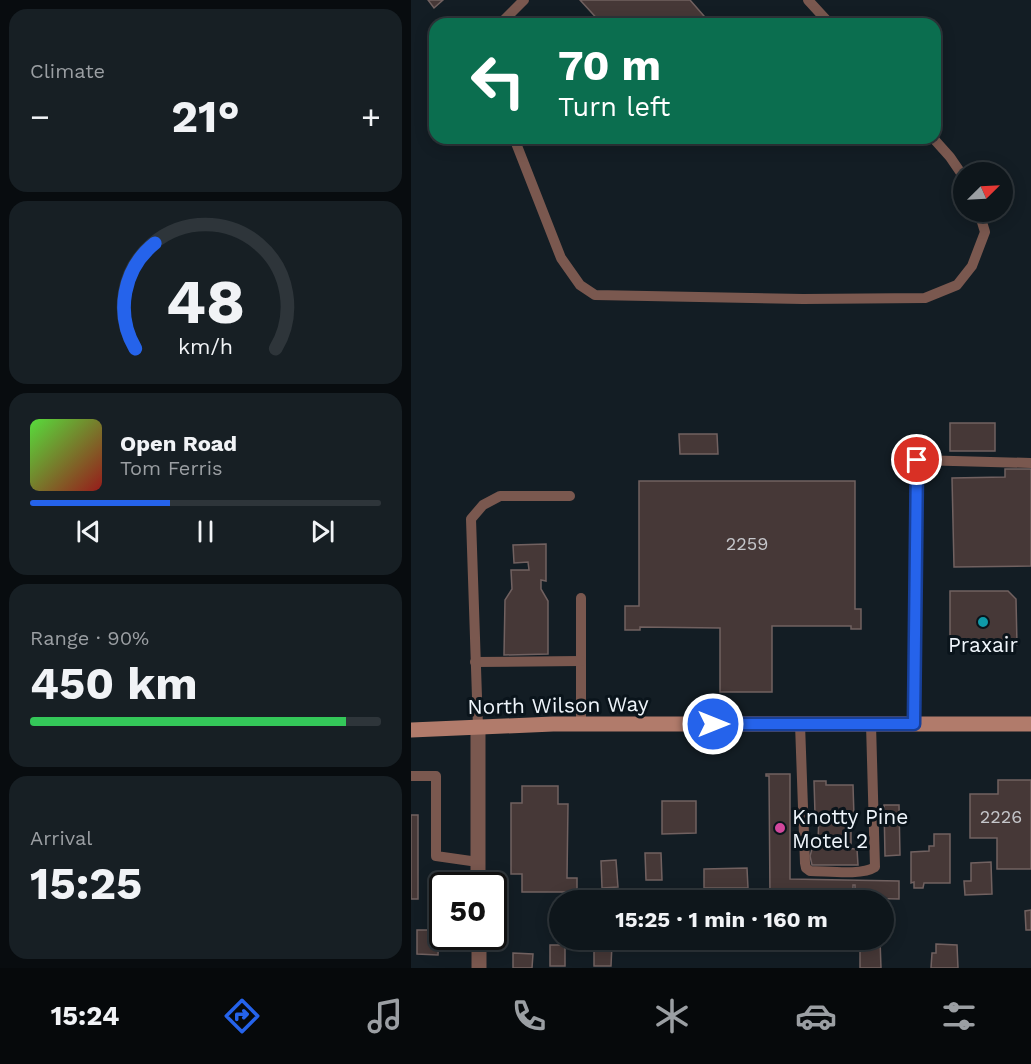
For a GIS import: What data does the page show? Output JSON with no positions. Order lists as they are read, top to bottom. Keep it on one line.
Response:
{"streets":{"main road":["North Wilson Way"]},"places":["Praxair","Knotty Pine Motel 2"],"house_numbers":["2259","2226"],"north":"top right","page":{"tile":["Climate",["Range · 90%","450 km"],["Arrival","15:25"]],"turn":["70 m","Turn left"],"heat":["−","21°","+"],"song":["Open Road","Tom Ferris"],"limit":"50","trip":"15:25 · 1 min · 160 m","tabs":"15:24","gauge":["48","km/h"]}}
